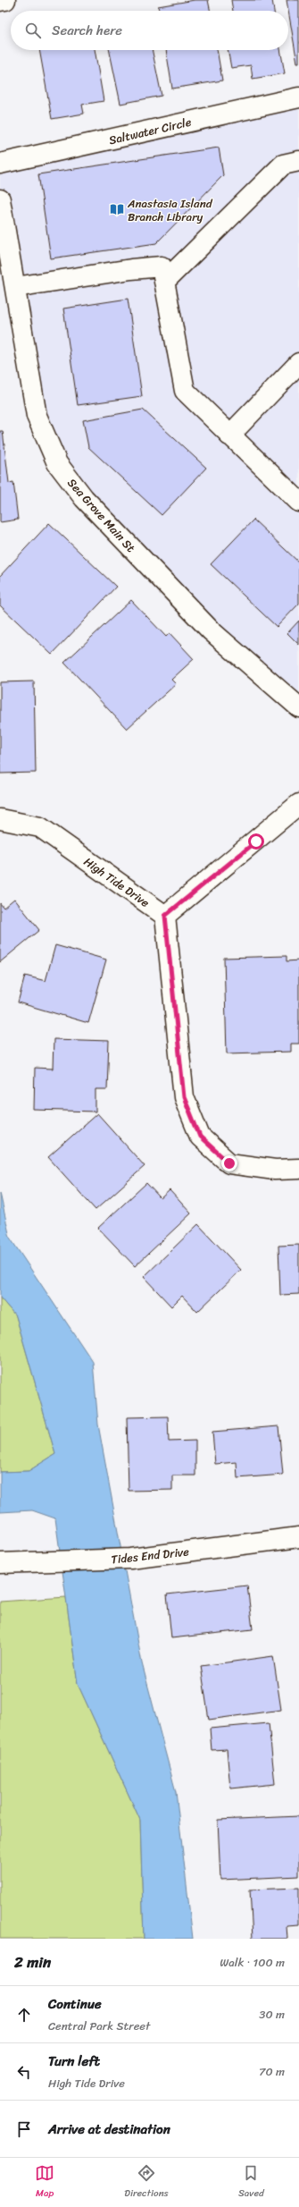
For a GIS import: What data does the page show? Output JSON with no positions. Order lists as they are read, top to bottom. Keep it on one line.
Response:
{"streets":{"street":["Saltwater Circle","Sea Grove Main St","High Tide Drive","Tides End Drive"]},"places":{"library":["Anastasia Island Branch Library"]},"page":{"search":"Search here","heading":["2 min","Walk · 100 m"],"list":[["Continue","Central Park Street","30 m"],["Turn left","High Tide Drive","70 m"],"Arrive at destination"],"nav":["Map","Directions","Saved"]}}
